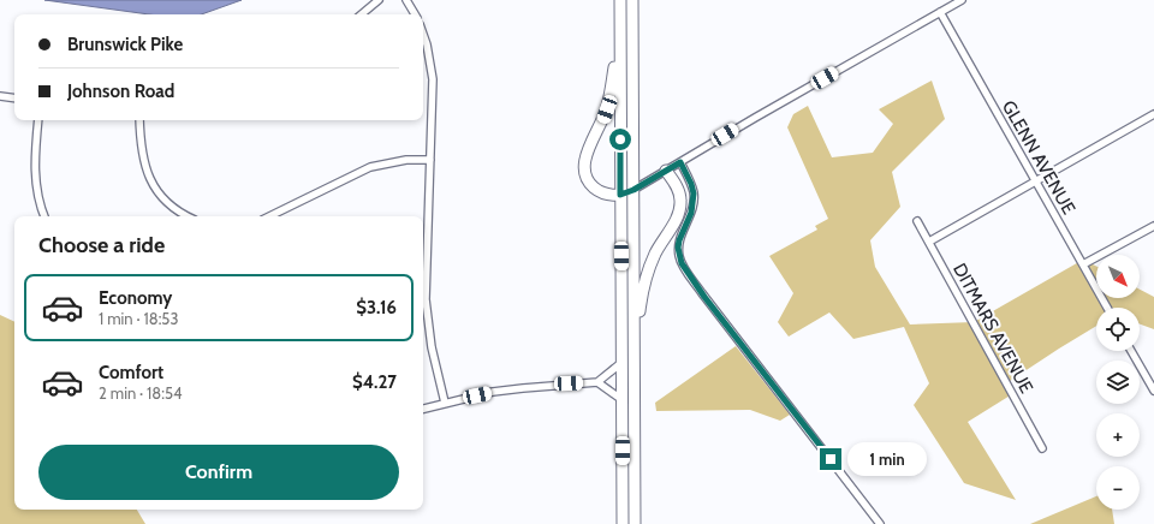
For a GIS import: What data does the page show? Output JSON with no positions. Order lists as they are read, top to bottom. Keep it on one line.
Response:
{"streets":{"street":["GLENN AVENUE","DITMARS AVENUE"]},"north":"bottom right","page":{"banner":["Brunswick Pike","Johnson Road"],"heading":"Choose a ride","map_buttons":["+","−"],"list":[{"name":"Economy","note":"1 min · 18:53","value":"$3.16"},{"name":"Comfort","note":"2 min · 18:54","value":"$4.27"}],"buttons":"Confirm","bubble":"1 min"}}
